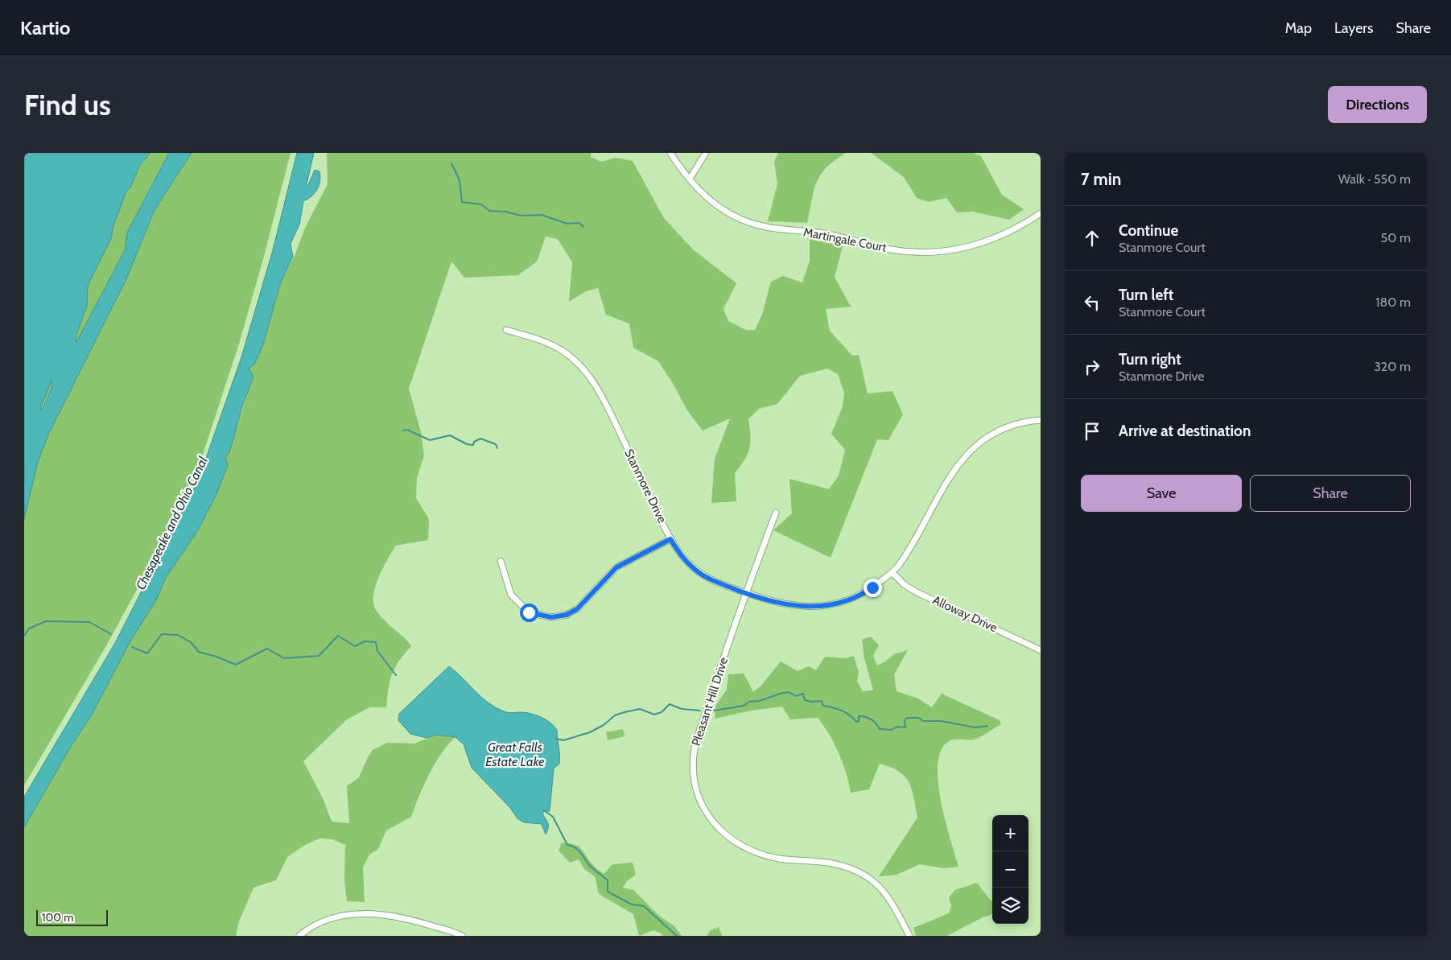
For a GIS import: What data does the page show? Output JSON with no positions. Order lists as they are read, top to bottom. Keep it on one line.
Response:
{"streets":{"street":["Martingale Court","Stanmore Drive","Alloway Drive","Pleasant Hill Drive"]},"crossings":[["Stanmore Drive","Alloway Drive"],["Stanmore Drive","Pleasant Hill Drive"]],"water":["Chesapeake and Ohio Canal","Great Falls Estate Lake"],"scale_bar":"100 m","page":{"header":"Kartio","nav":["Map","Layers","Share"],"buttons":["Directions",["Save","Share"]],"title":"Find us","heading":["7 min","Walk · 550 m"],"list":[["Continue","Stanmore Court","50 m"],["Turn left","Stanmore Court","180 m"],["Turn right","Stanmore Drive","320 m"],"Arrive at destination"],"map_buttons":["+","−"],"scale":"100 m"}}
